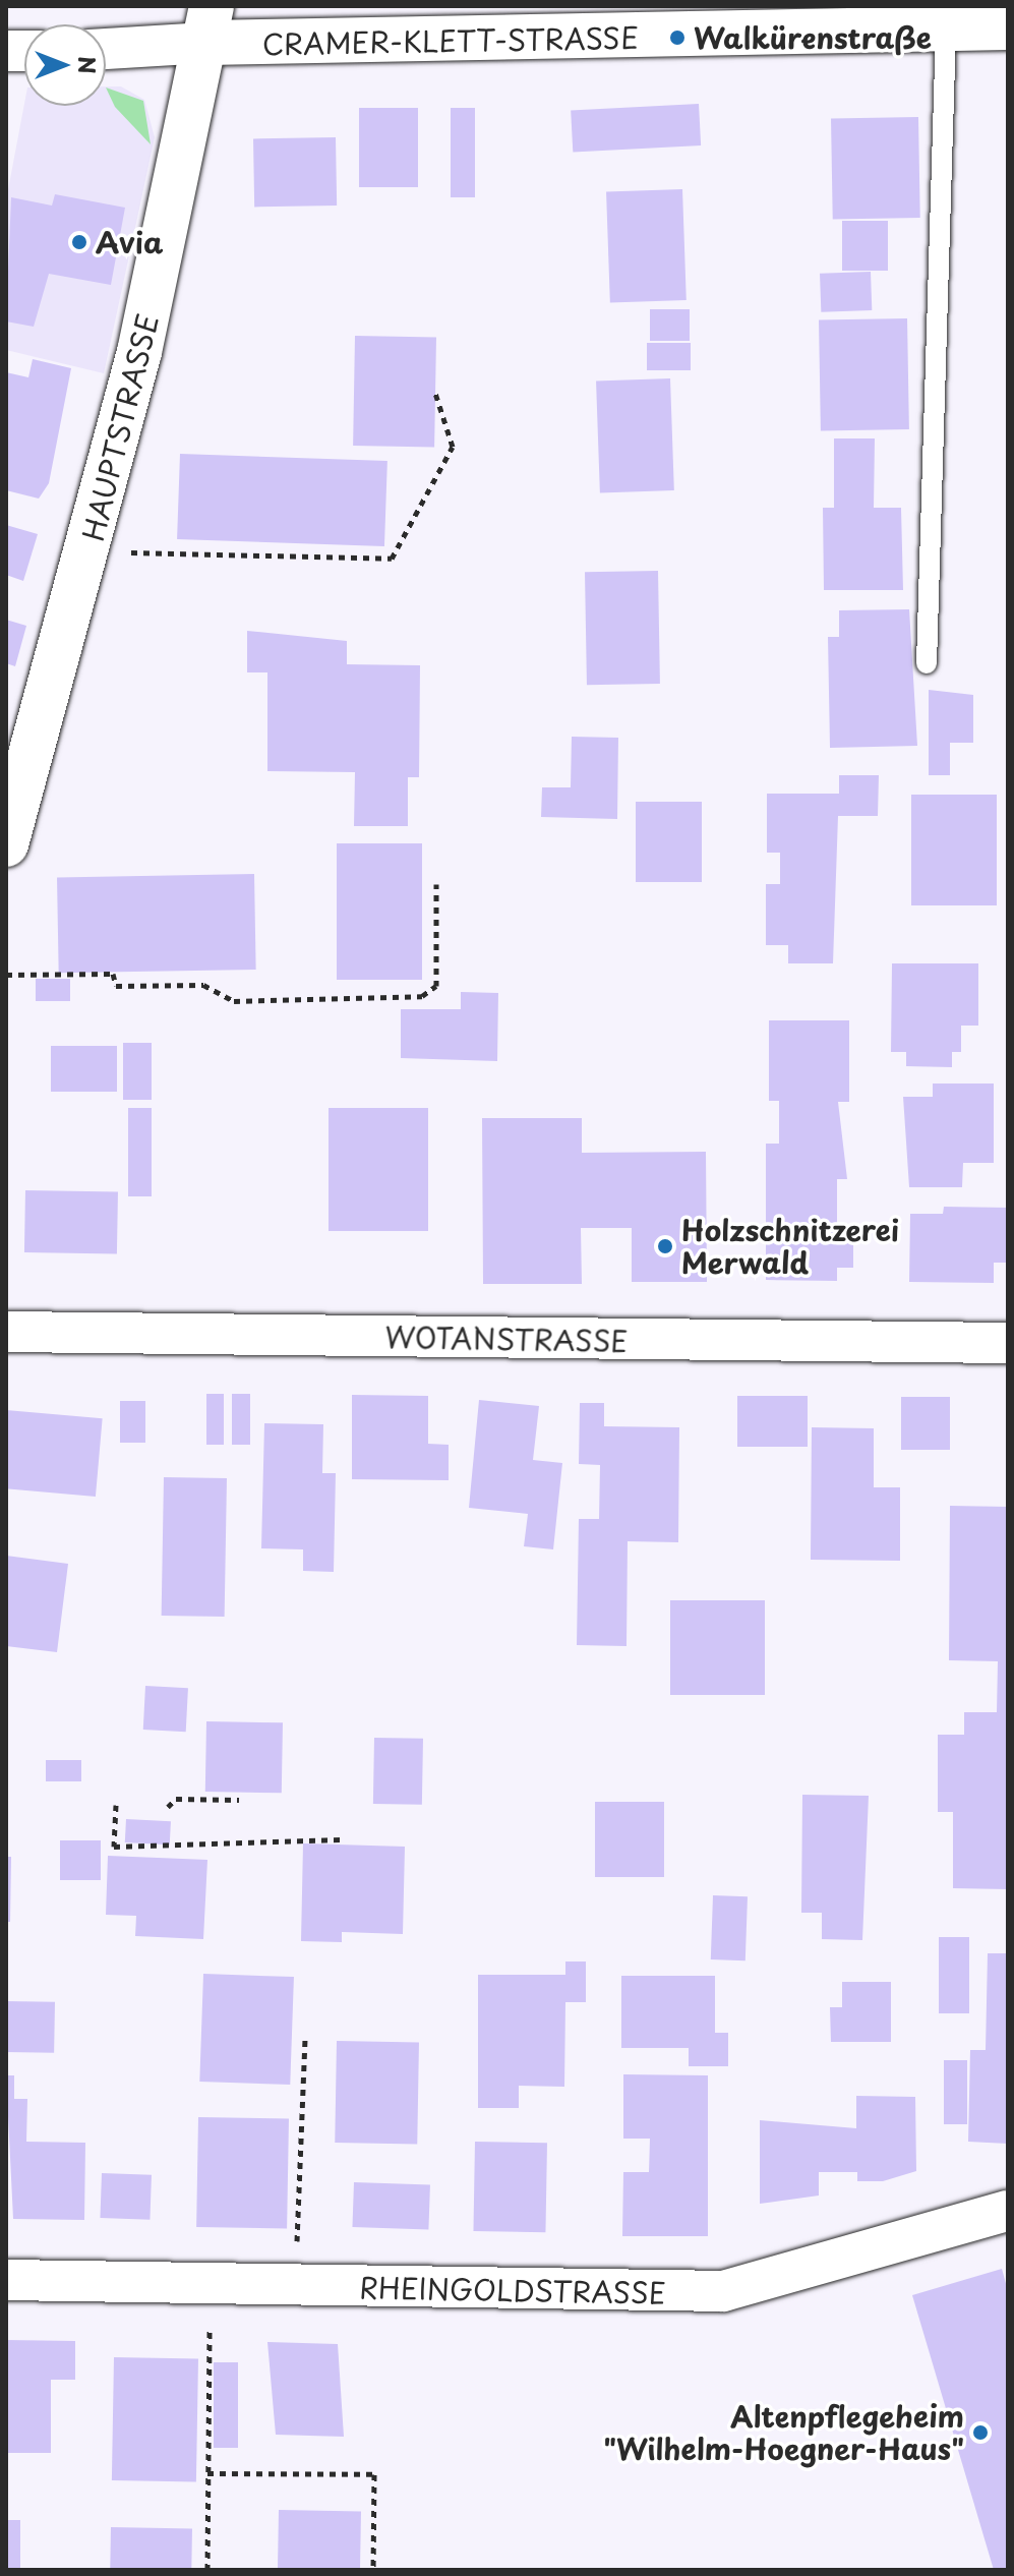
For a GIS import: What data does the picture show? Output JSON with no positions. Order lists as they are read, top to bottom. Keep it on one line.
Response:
{"streets":{"street":["CRAMER-KLETT-STRASSE","HAUPTSTRASSE","WOTANSTRASSE","RHEINGOLDSTRASSE"]},"crossings":[["CRAMER-KLETT-STRASSE","HAUPTSTRASSE"]],"places":["Walkürenstraße","Avia","Holzschnitzerei Merwald","Altenpflegeheim \"Wilhelm-Hoegner-Haus\""],"north":"right"}
